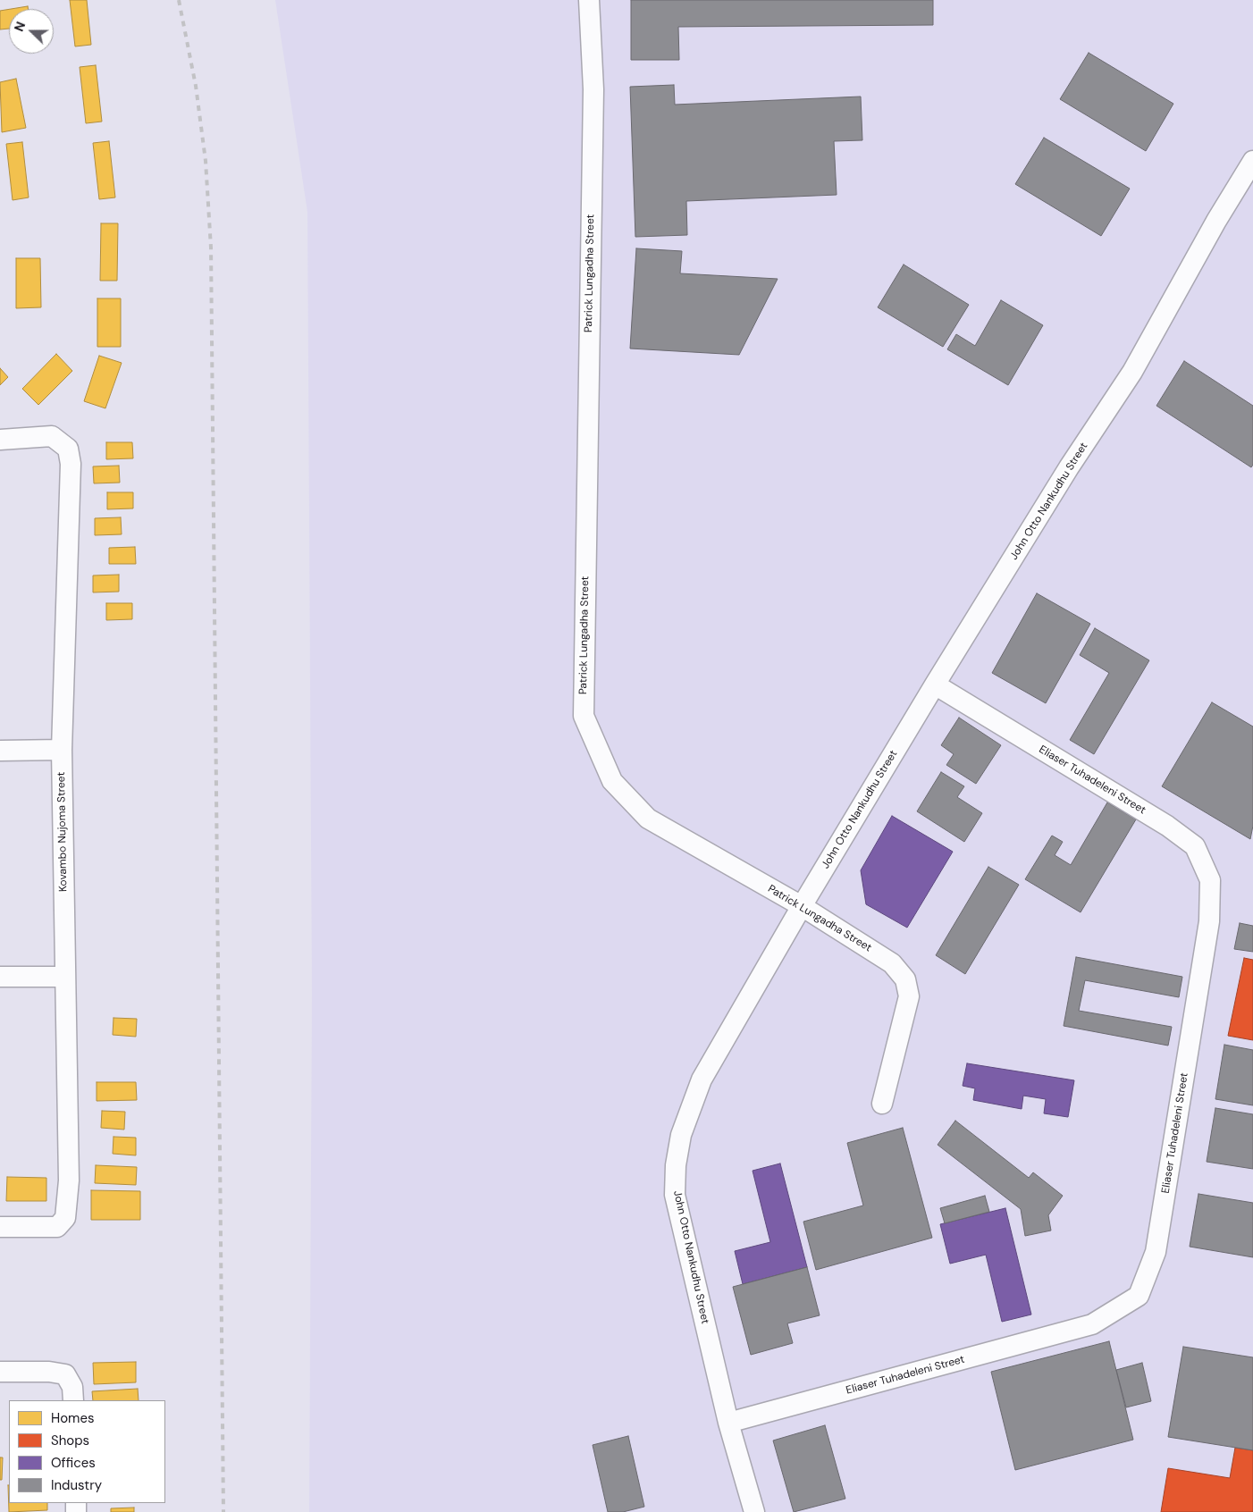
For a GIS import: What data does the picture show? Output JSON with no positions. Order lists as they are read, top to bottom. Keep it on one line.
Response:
{"streets":{"street":["Patrick Lungadha Street","John Otto Nankudhu Street","Eliaser Tuhadeleni Street","Kovambo Nujoma Street"]},"crossings":[["Patrick Lungadha Street","John Otto Nankudhu Street"],["John Otto Nankudhu Street","Eliaser Tuhadeleni Street"]],"legend":["Homes","Shops","Offices","Industry"],"north":"left"}
